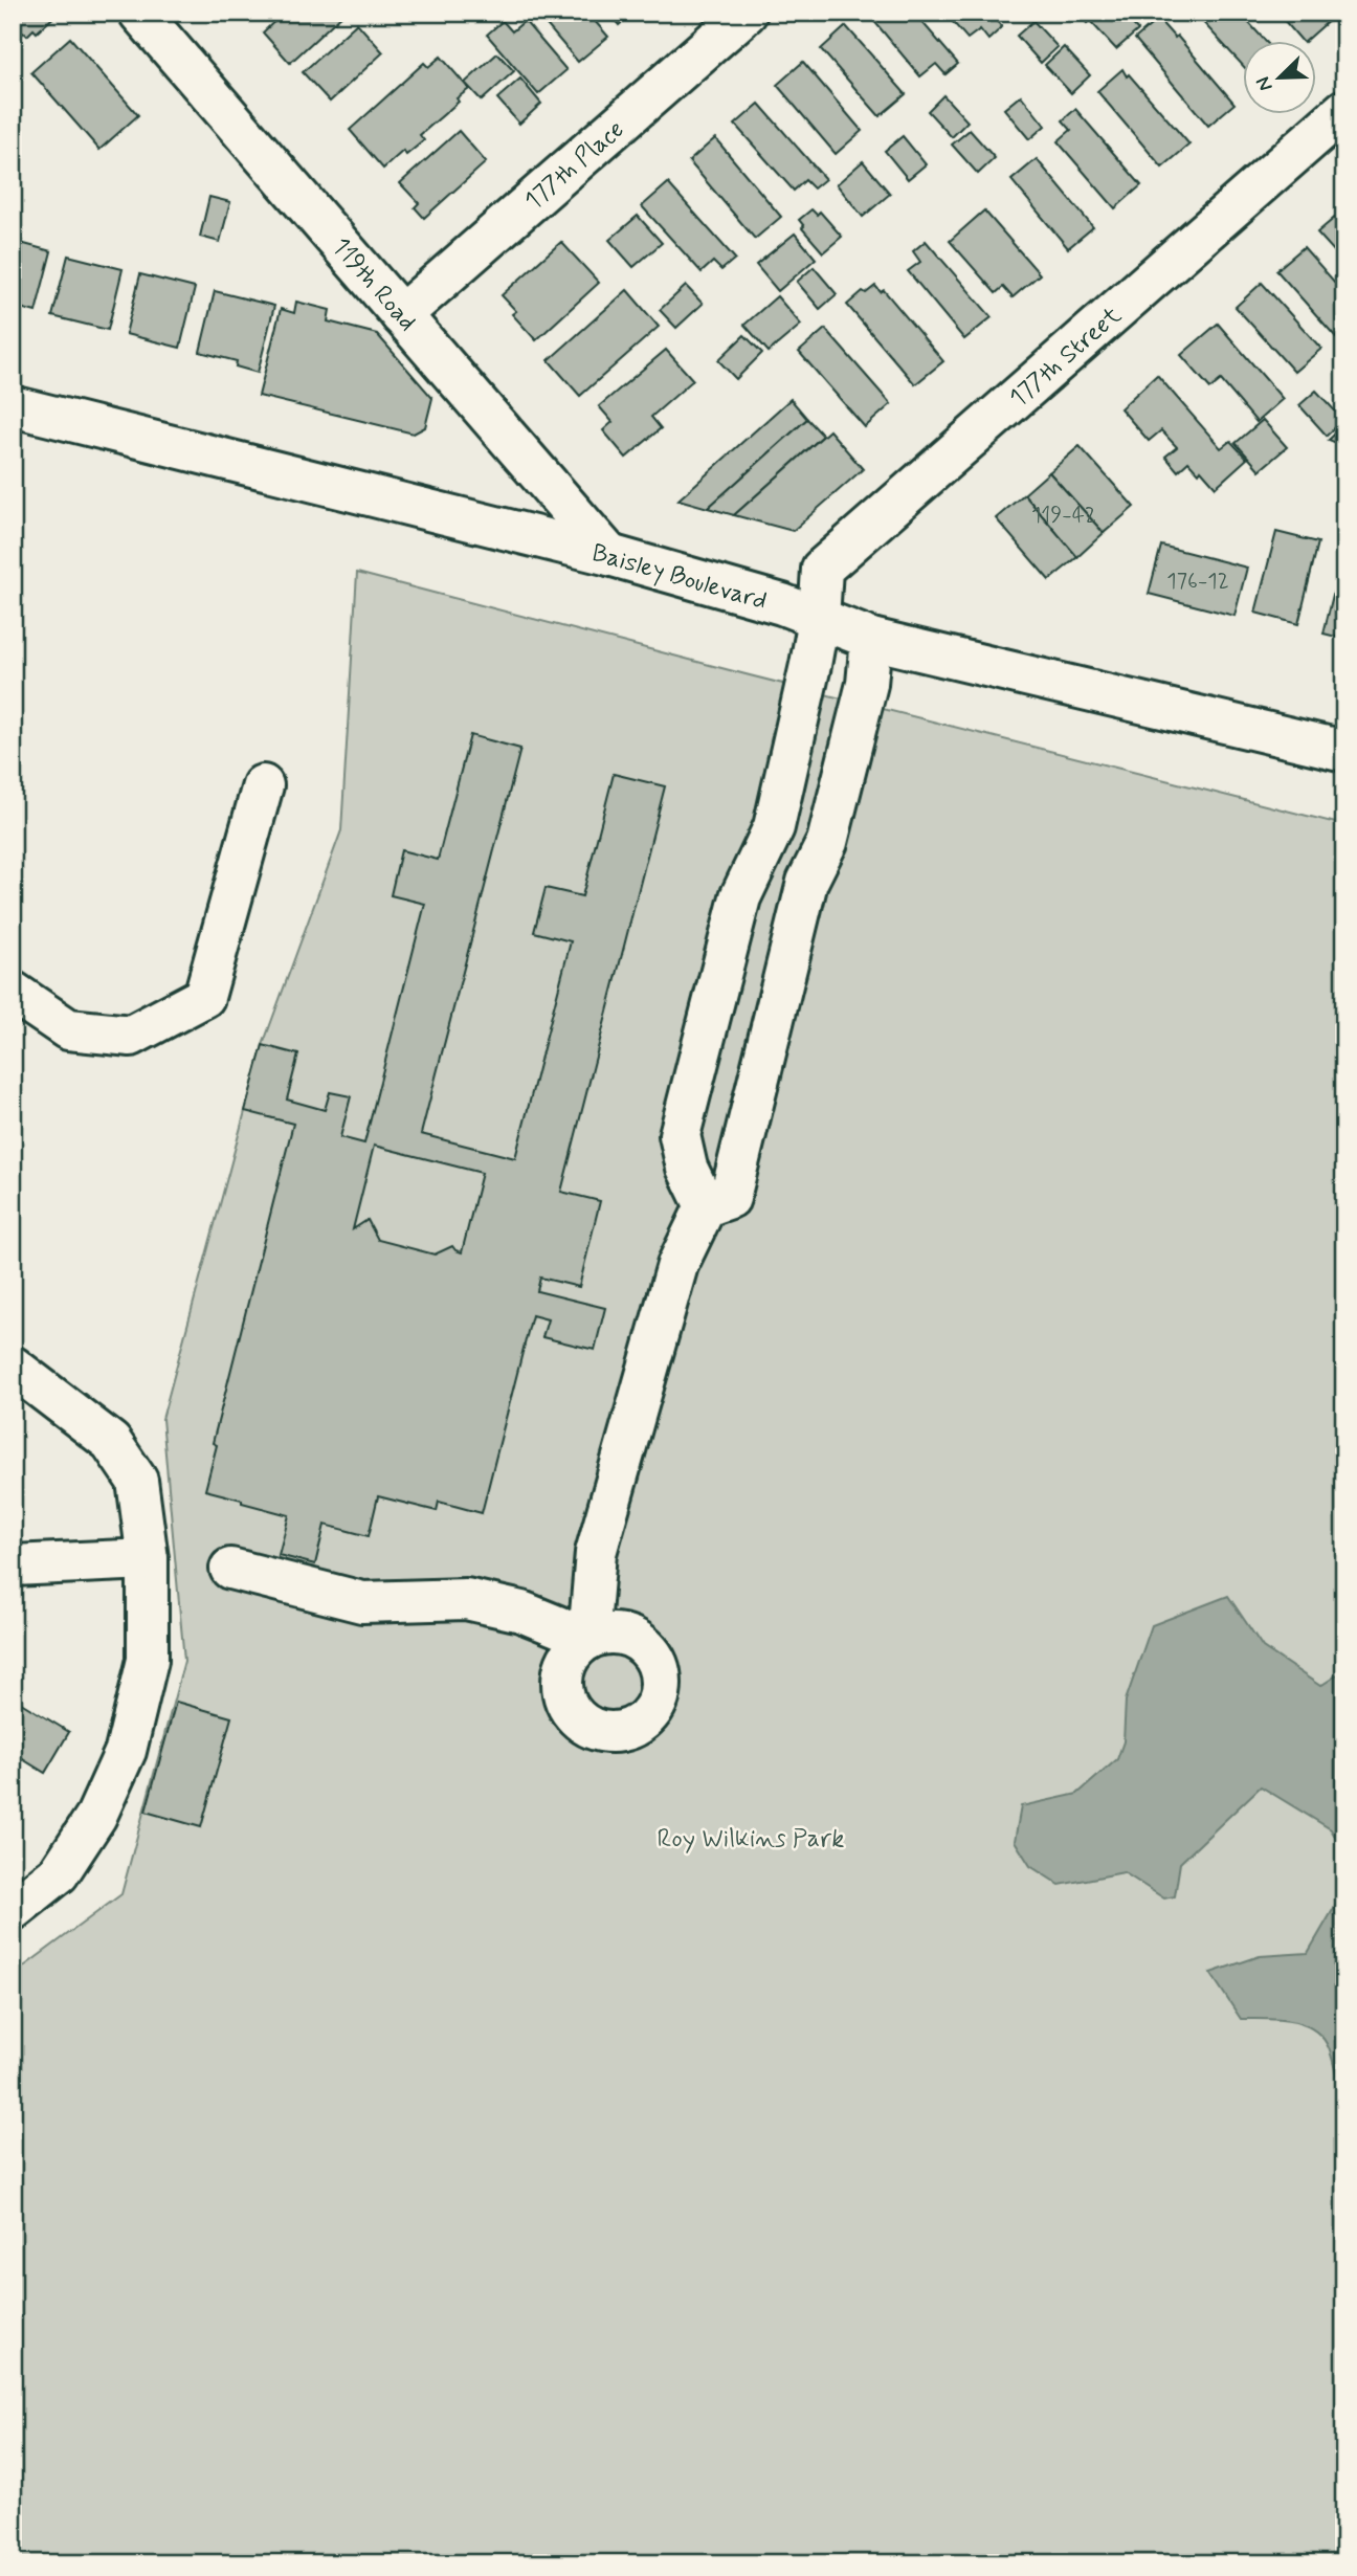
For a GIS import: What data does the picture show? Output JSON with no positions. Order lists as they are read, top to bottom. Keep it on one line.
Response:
{"streets":{"street":["177th Place","119th Road","177th Street","Baisley Boulevard"]},"crossings":[["177th Place","119th Road"],["119th Road","Baisley Boulevard"],["177th Street","Baisley Boulevard"]],"parks":["Roy Wilkins Park"],"house_numbers":["119-42","176-12"],"north":"bottom left"}
